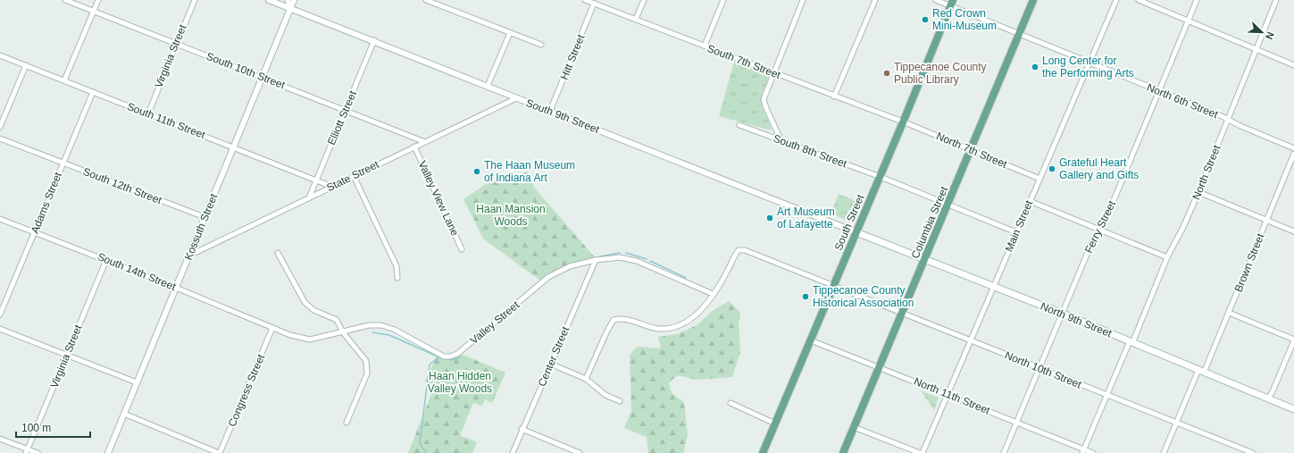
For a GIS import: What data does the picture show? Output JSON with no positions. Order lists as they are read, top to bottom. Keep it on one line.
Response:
{"streets":{"main road":["South Street","Columbia Street","North 9th Street"],"street":["Virginia Street","Hitt Street","South 7th Street","South 10th Street","North 6th Street","South 9th Street","Elliott Street","South 11th Street","North 7th Street","South 8th Street","North Street","State Street","South 12th Street","Valley View Lane","Adams Street","Main Street","Kossuth Street","Ferry Street","Brown Street","South 14th Street","Valley Street","Center Street","North 10th Street","Congress Street","North 11th Street"]},"crossings":[["Virginia Street","South 10th Street"],["Virginia Street","South 11th Street"],["Virginia Street","South 14th Street"],["Hitt Street","South 7th Street"],["Hitt Street","South 9th Street"],["South 7th Street","North 7th Street"],["South 7th Street","South Street"],["South 10th Street","Elliott Street"],["South 10th Street","State Street"],["South 10th Street","Kossuth Street"],["North 6th Street","North Street"],["North 6th Street","South Street"],["North 6th Street","Columbia Street"],["North 6th Street","Main Street"],["North 6th Street","Ferry Street"],["South 9th Street","Elliott Street"],["South 9th Street","State Street"],["South 9th Street","South Street"],["South 9th Street","Kossuth Street"],["South 9th Street","North 9th Street"],["Elliott Street","South 11th Street"],["Elliott Street","State Street"],["South 11th Street","State Street"],["South 11th Street","Adams Street"],["South 11th Street","Kossuth Street"],["North 7th Street","South Street"],["North 7th Street","Columbia Street"],["North 7th Street","Main Street"],["South 8th Street","South Street"],["South 8th Street","Columbia Street"],["South 8th Street","Main Street"],["North Street","North 9th Street"],["North Street","North 10th Street"],["North Street","North 11th Street"],["State Street","Valley View Lane"],["State Street","Kossuth Street"],["South 12th Street","Adams Street"],["South 12th Street","Kossuth Street"],["Adams Street","South 14th Street"],["South Street","North 9th Street"],["South Street","North 10th Street"],["South Street","North 11th Street"],["Columbia Street","North 9th Street"],["Columbia Street","North 10th Street"],["Columbia Street","North 11th Street"],["Main Street","North 9th Street"],["Main Street","North 10th Street"],["Main Street","North 11th Street"],["Kossuth Street","South 14th Street"],["Ferry Street","North 9th Street"],["Ferry Street","North 10th Street"],["Ferry Street","North 11th Street"],["Brown Street","North 9th Street"],["Brown Street","North 10th Street"],["South 14th Street","Valley Street"],["South 14th Street","Congress Street"],["Valley Street","Center Street"],["Valley Street","Congress Street"]],"parks":["Haan Mansion Woods","Haan Hidden Valley Woods"],"places":["Red Crown Mini-Museum","Long Center for the Performing Arts","Tippecanoe County Public Library","Grateful Heart Gallery and Gifts","The Haan Museum of Indiana Art","Art Museum of Lafayette","Tippecanoe County Historical Association"],"scale_bar":"100 m","north":"bottom right"}
